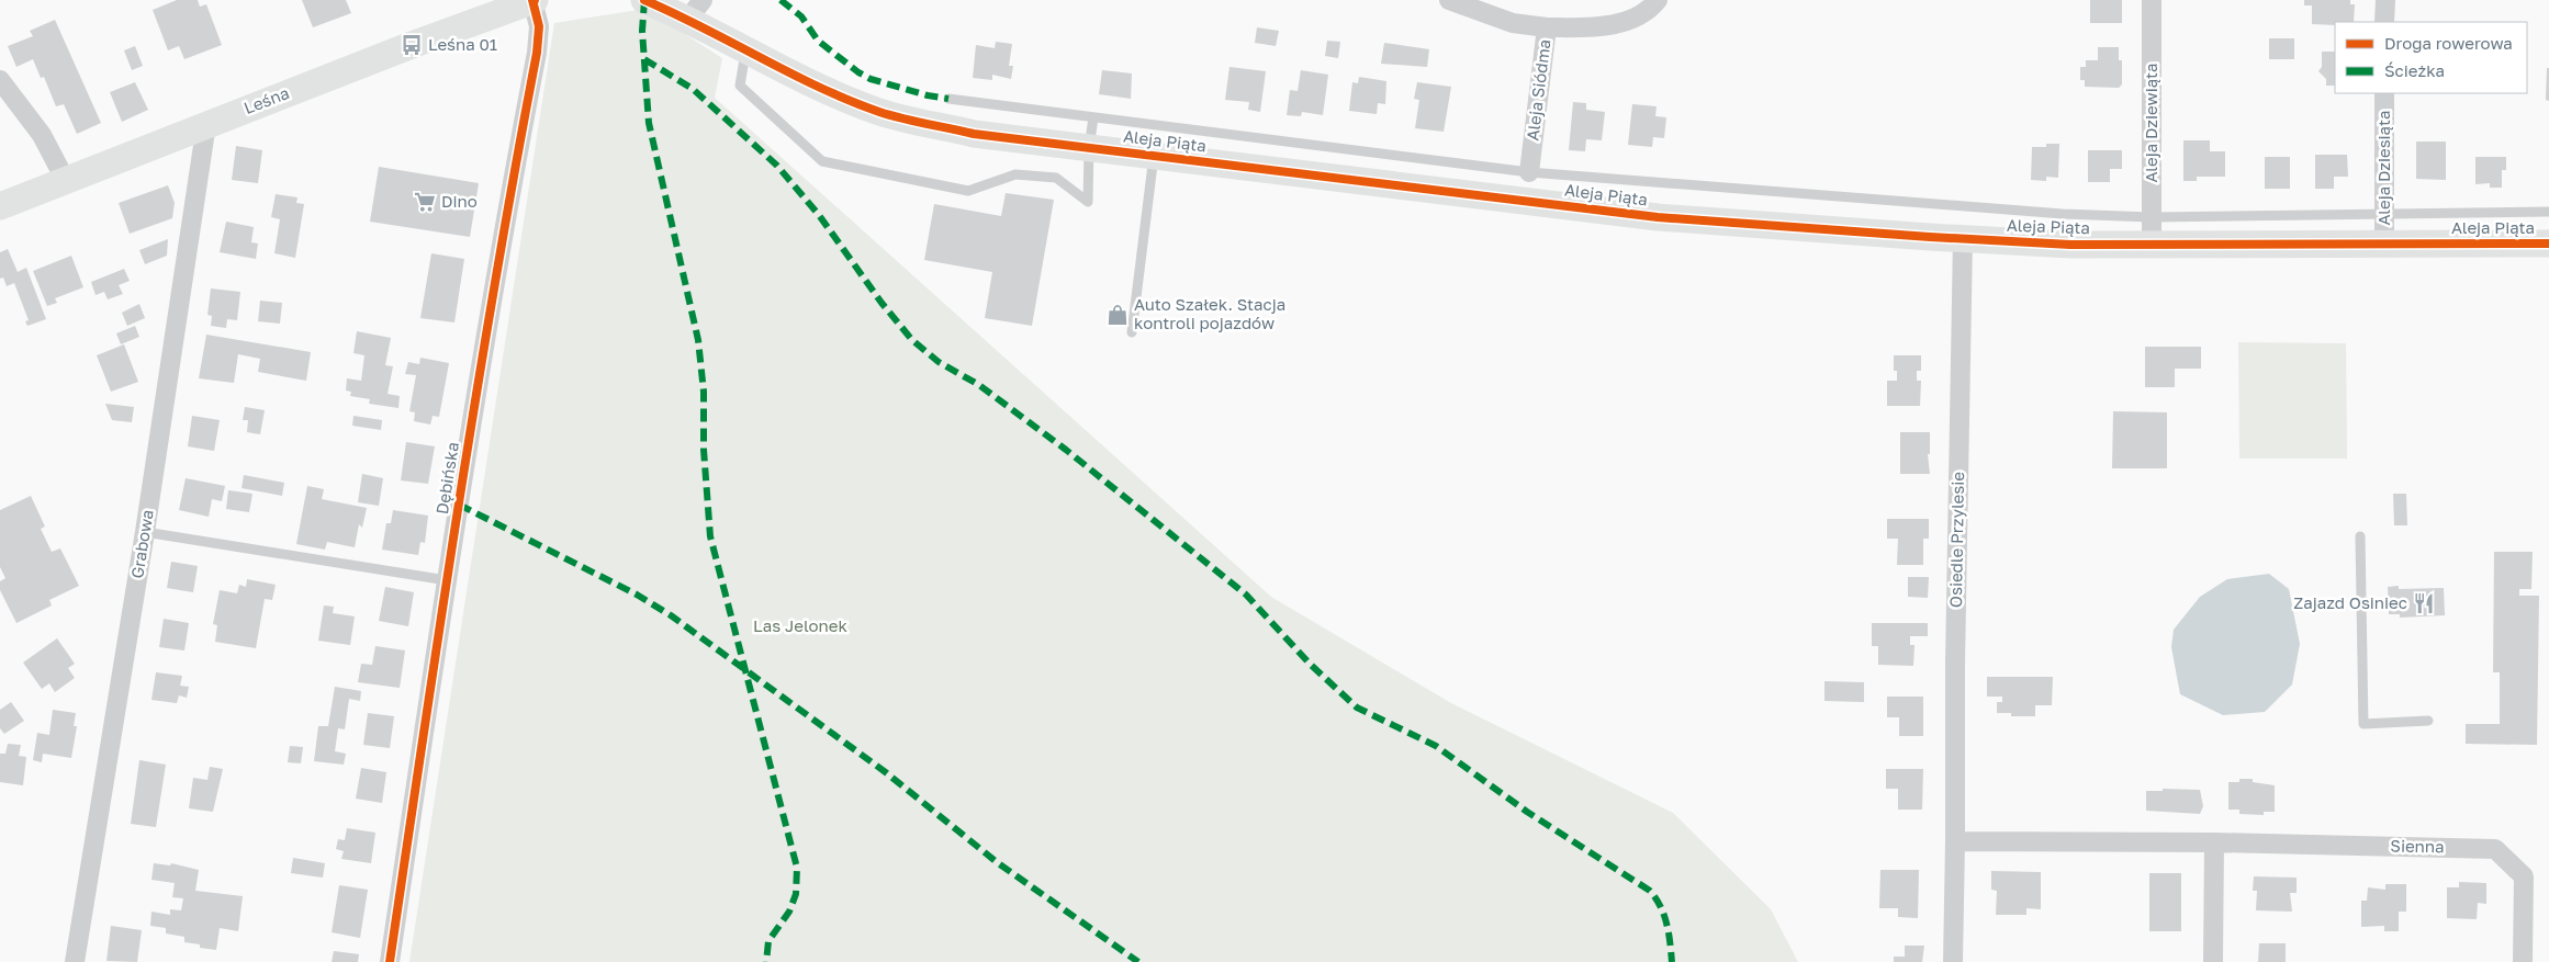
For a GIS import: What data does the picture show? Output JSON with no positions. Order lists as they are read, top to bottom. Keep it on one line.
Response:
{"streets":{"street":["Aleja Siódma","Leśna","Aleja Dziewiąta","Aleja Piąta","Aleja Dziesiąta","Dębińska","Osiedle Przylesie","Grabowa","Sienna"]},"crossings":[["Leśna","Dębińska"],["Leśna","Grabowa"],["Aleja Dziewiąta","Aleja Piąta"],["Aleja Piąta","Aleja Dziesiąta"],["Aleja Piąta","Osiedle Przylesie"]],"parks":["Las Jelonek"],"places":{"bus stop":["Leśna 01"],"supermarket":["Dino"],"shop":["Auto Szałek. Stacja kontroli pojazdów"],"restaurant":["Zajazd Osiniec"]},"legend":["Droga rowerowa","Ścieżka"]}
